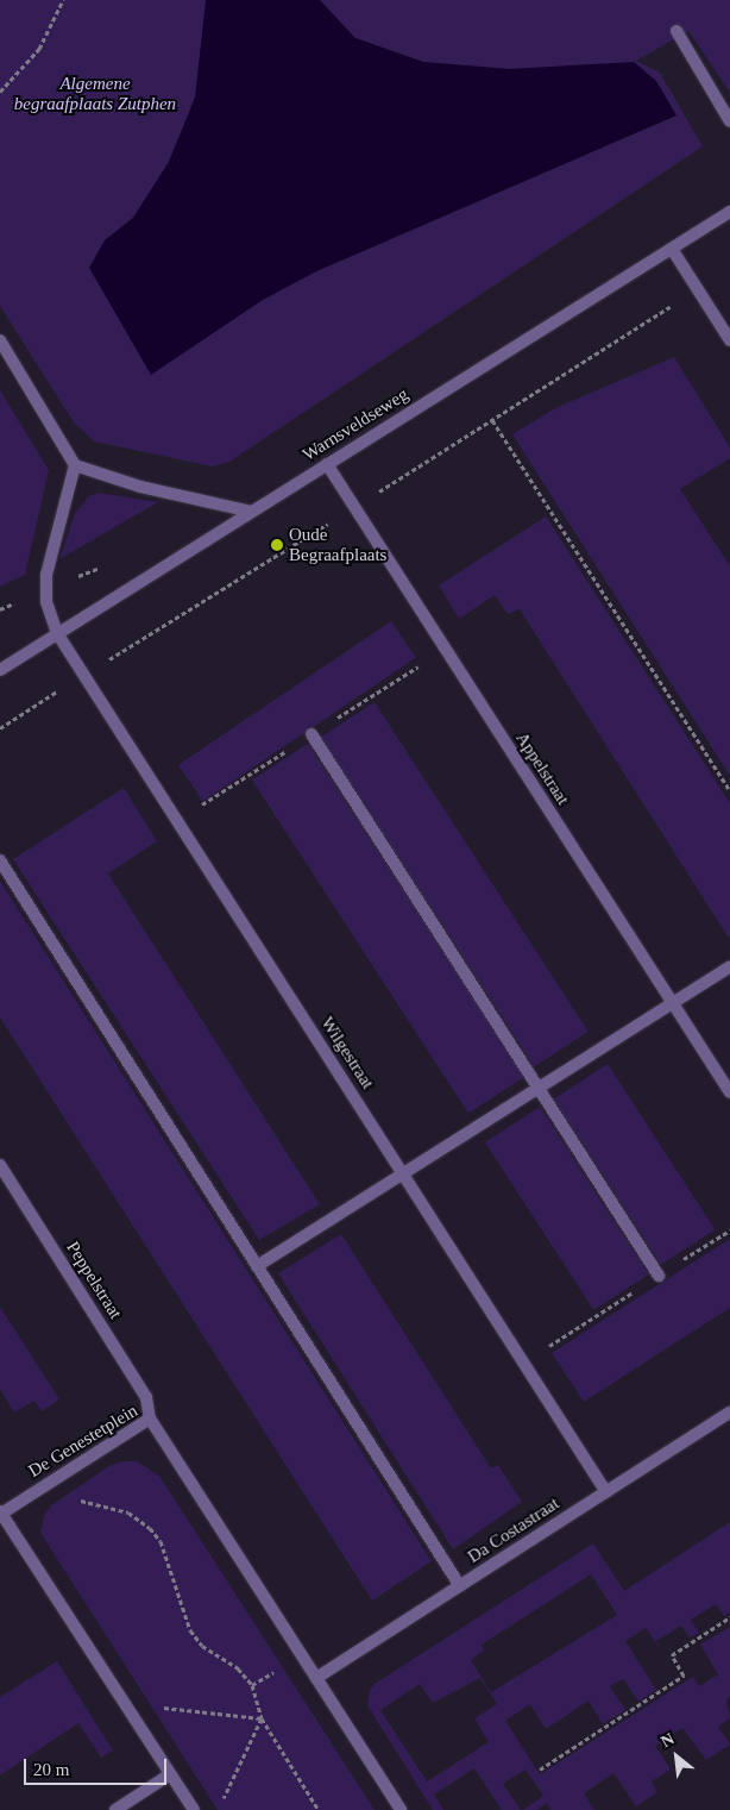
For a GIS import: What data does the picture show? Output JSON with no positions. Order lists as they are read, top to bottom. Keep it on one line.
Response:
{"streets":{"street":["Warnsveldseweg","Appelstraat","Wilgestraat","Peppelstraat","De Genestetplein","Da Costastraat"]},"crossings":[["Warnsveldseweg","Appelstraat"],["Warnsveldseweg","Wilgestraat"],["Wilgestraat","Da Costastraat"],["Peppelstraat","De Genestetplein"],["De Genestetplein","Da Costastraat"]],"parks":["Algemene begraafplaats Zutphen"],"places":["Oude Begraafplaats"],"scale_bar":"20 m","north":"top left"}
